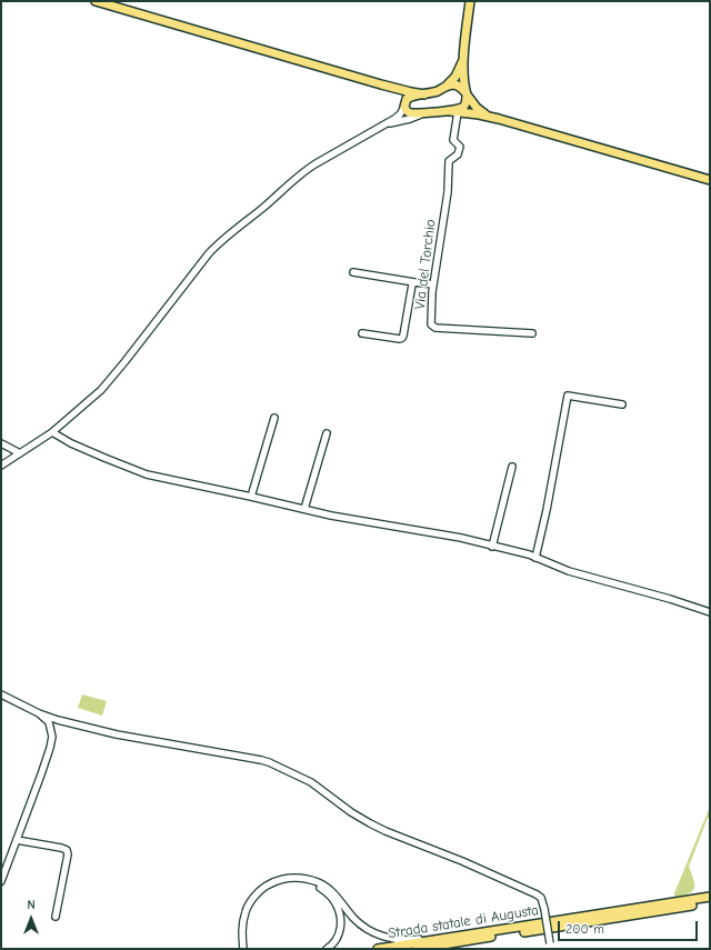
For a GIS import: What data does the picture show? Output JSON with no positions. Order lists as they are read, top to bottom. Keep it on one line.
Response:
{"streets":{"main road":["Strada statale di Augusta"],"street":["Via del Torchio"]},"scale_bar":"200 m","north":"top"}
